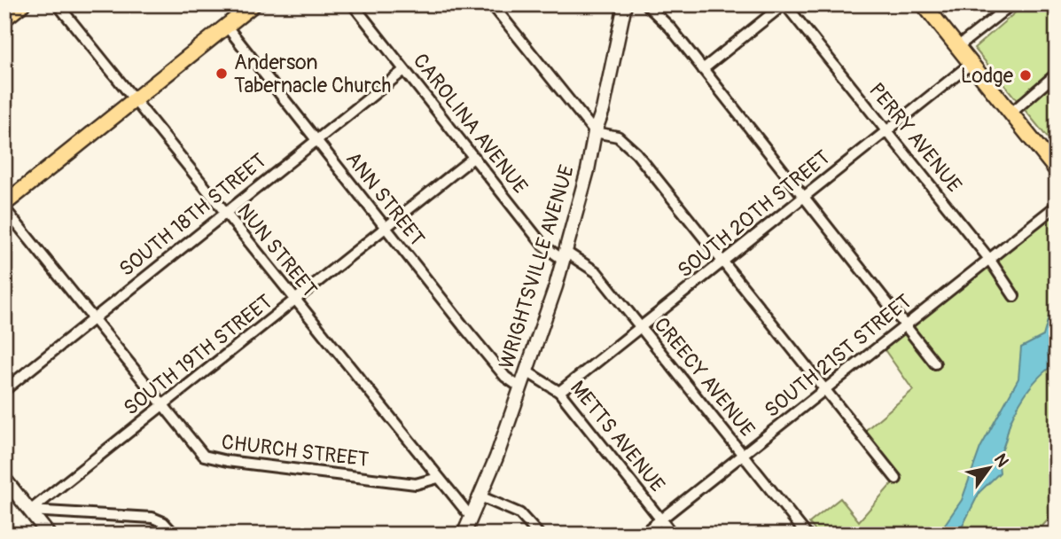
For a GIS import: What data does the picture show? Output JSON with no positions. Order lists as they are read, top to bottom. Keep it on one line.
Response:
{"streets":{"street":["CAROLINA AVENUE","PERRY AVENUE","ANN STREET","SOUTH 20TH STREET","SOUTH 18TH STREET","NUN STREET","WRIGHTSVILLE AVENUE","SOUTH 19TH STREET","SOUTH 21ST STREET","CREECY AVENUE","METTS AVENUE","CHURCH STREET"]},"crossings":[["CAROLINA AVENUE","SOUTH 18TH STREET"],["CAROLINA AVENUE","WRIGHTSVILLE AVENUE"],["CAROLINA AVENUE","SOUTH 19TH STREET"],["CAROLINA AVENUE","CREECY AVENUE"],["PERRY AVENUE","SOUTH 20TH STREET"],["PERRY AVENUE","SOUTH 21ST STREET"],["ANN STREET","SOUTH 18TH STREET"],["ANN STREET","WRIGHTSVILLE AVENUE"],["ANN STREET","SOUTH 19TH STREET"],["SOUTH 20TH STREET","CREECY AVENUE"],["SOUTH 20TH STREET","METTS AVENUE"],["SOUTH 18TH STREET","NUN STREET"],["SOUTH 18TH STREET","CHURCH STREET"],["NUN STREET","WRIGHTSVILLE AVENUE"],["NUN STREET","SOUTH 19TH STREET"],["NUN STREET","CHURCH STREET"],["WRIGHTSVILLE AVENUE","CREECY AVENUE"],["WRIGHTSVILLE AVENUE","METTS AVENUE"],["SOUTH 19TH STREET","CHURCH STREET"],["SOUTH 21ST STREET","CREECY AVENUE"],["SOUTH 21ST STREET","METTS AVENUE"]],"places":["Anderson Tabernacle Church","Lodge"],"north":"top right"}
